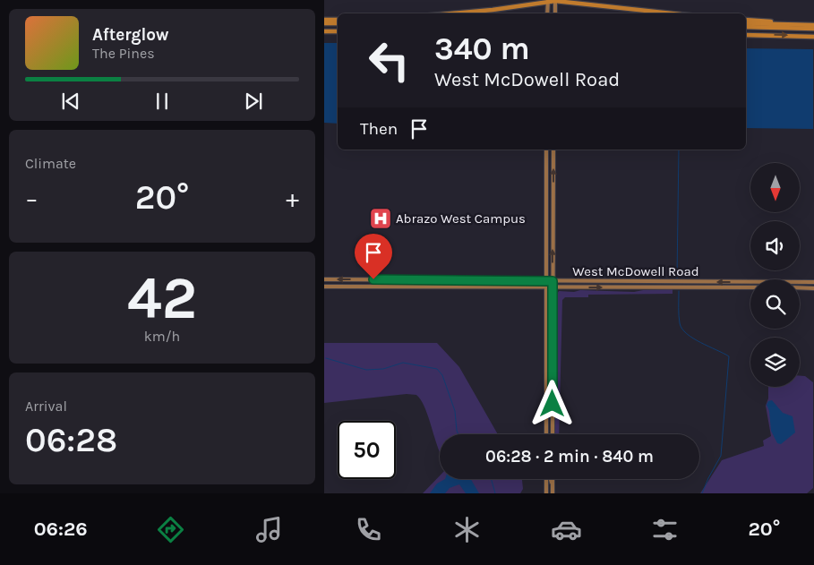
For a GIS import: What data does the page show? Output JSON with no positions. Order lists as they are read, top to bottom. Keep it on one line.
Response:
{"streets":{"main road":["West McDowell Road"]},"places":{"hospital":["Abrazo West Campus"]},"north":"bottom","page":{"turn":["340 m","West McDowell Road"],"song":["Afterglow","The Pines"],"then":"Then","tile":["Climate",["42","km/h"],["Arrival","06:28"]],"heat":["−","20°","+"],"limit":"50","trip":"06:28 · 2 min · 840 m","tabs":["06:26","20°"]}}
